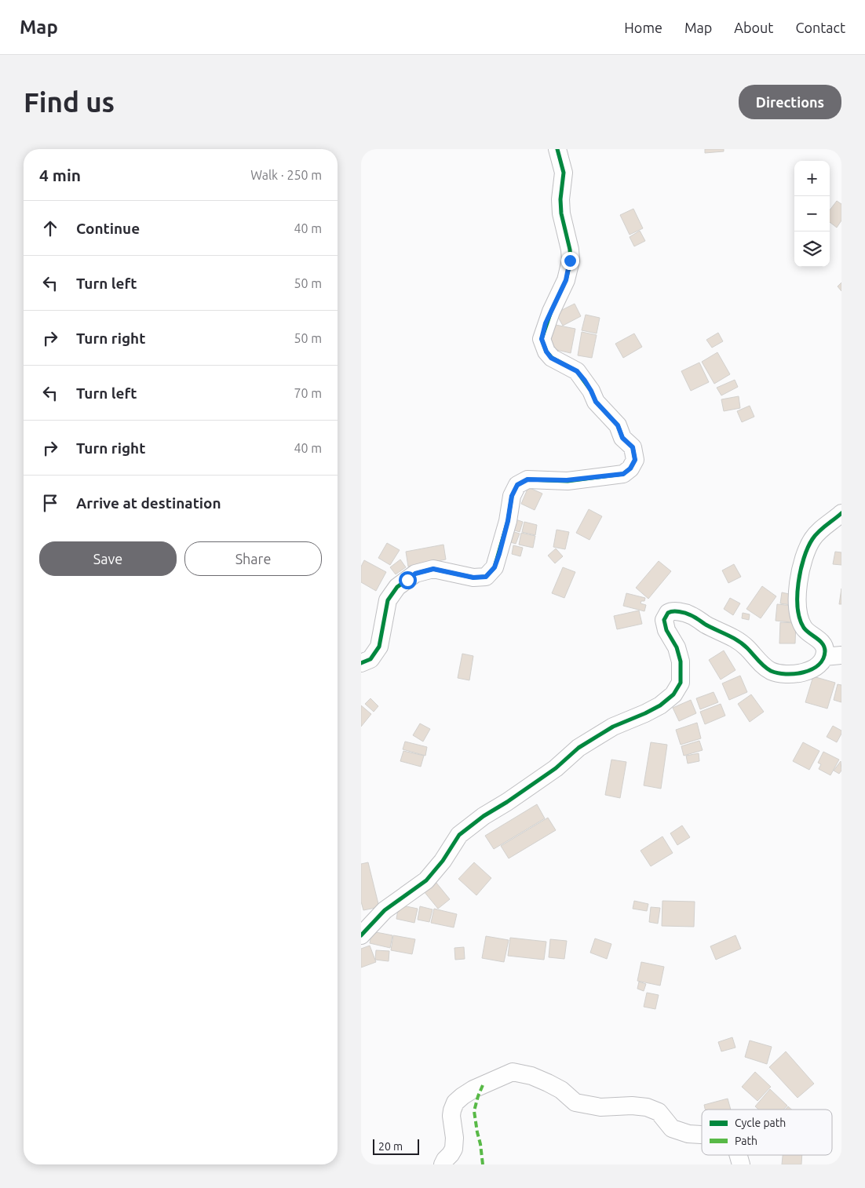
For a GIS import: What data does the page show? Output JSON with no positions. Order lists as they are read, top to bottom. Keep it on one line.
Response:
{"legend":["Cycle path","Path"],"scale_bar":"20 m","page":{"header":"Map","nav":["Home","Map","About","Contact"],"buttons":["Directions",["Save","Share"]],"title":"Find us","heading":["4 min","Walk · 250 m"],"map_buttons":["+","−"],"list":[["Continue","40 m"],["Turn left","50 m"],["Turn right","50 m"],["Turn left","70 m"],["Turn right","40 m"],"Arrive at destination"],"scale":"20 m"}}
